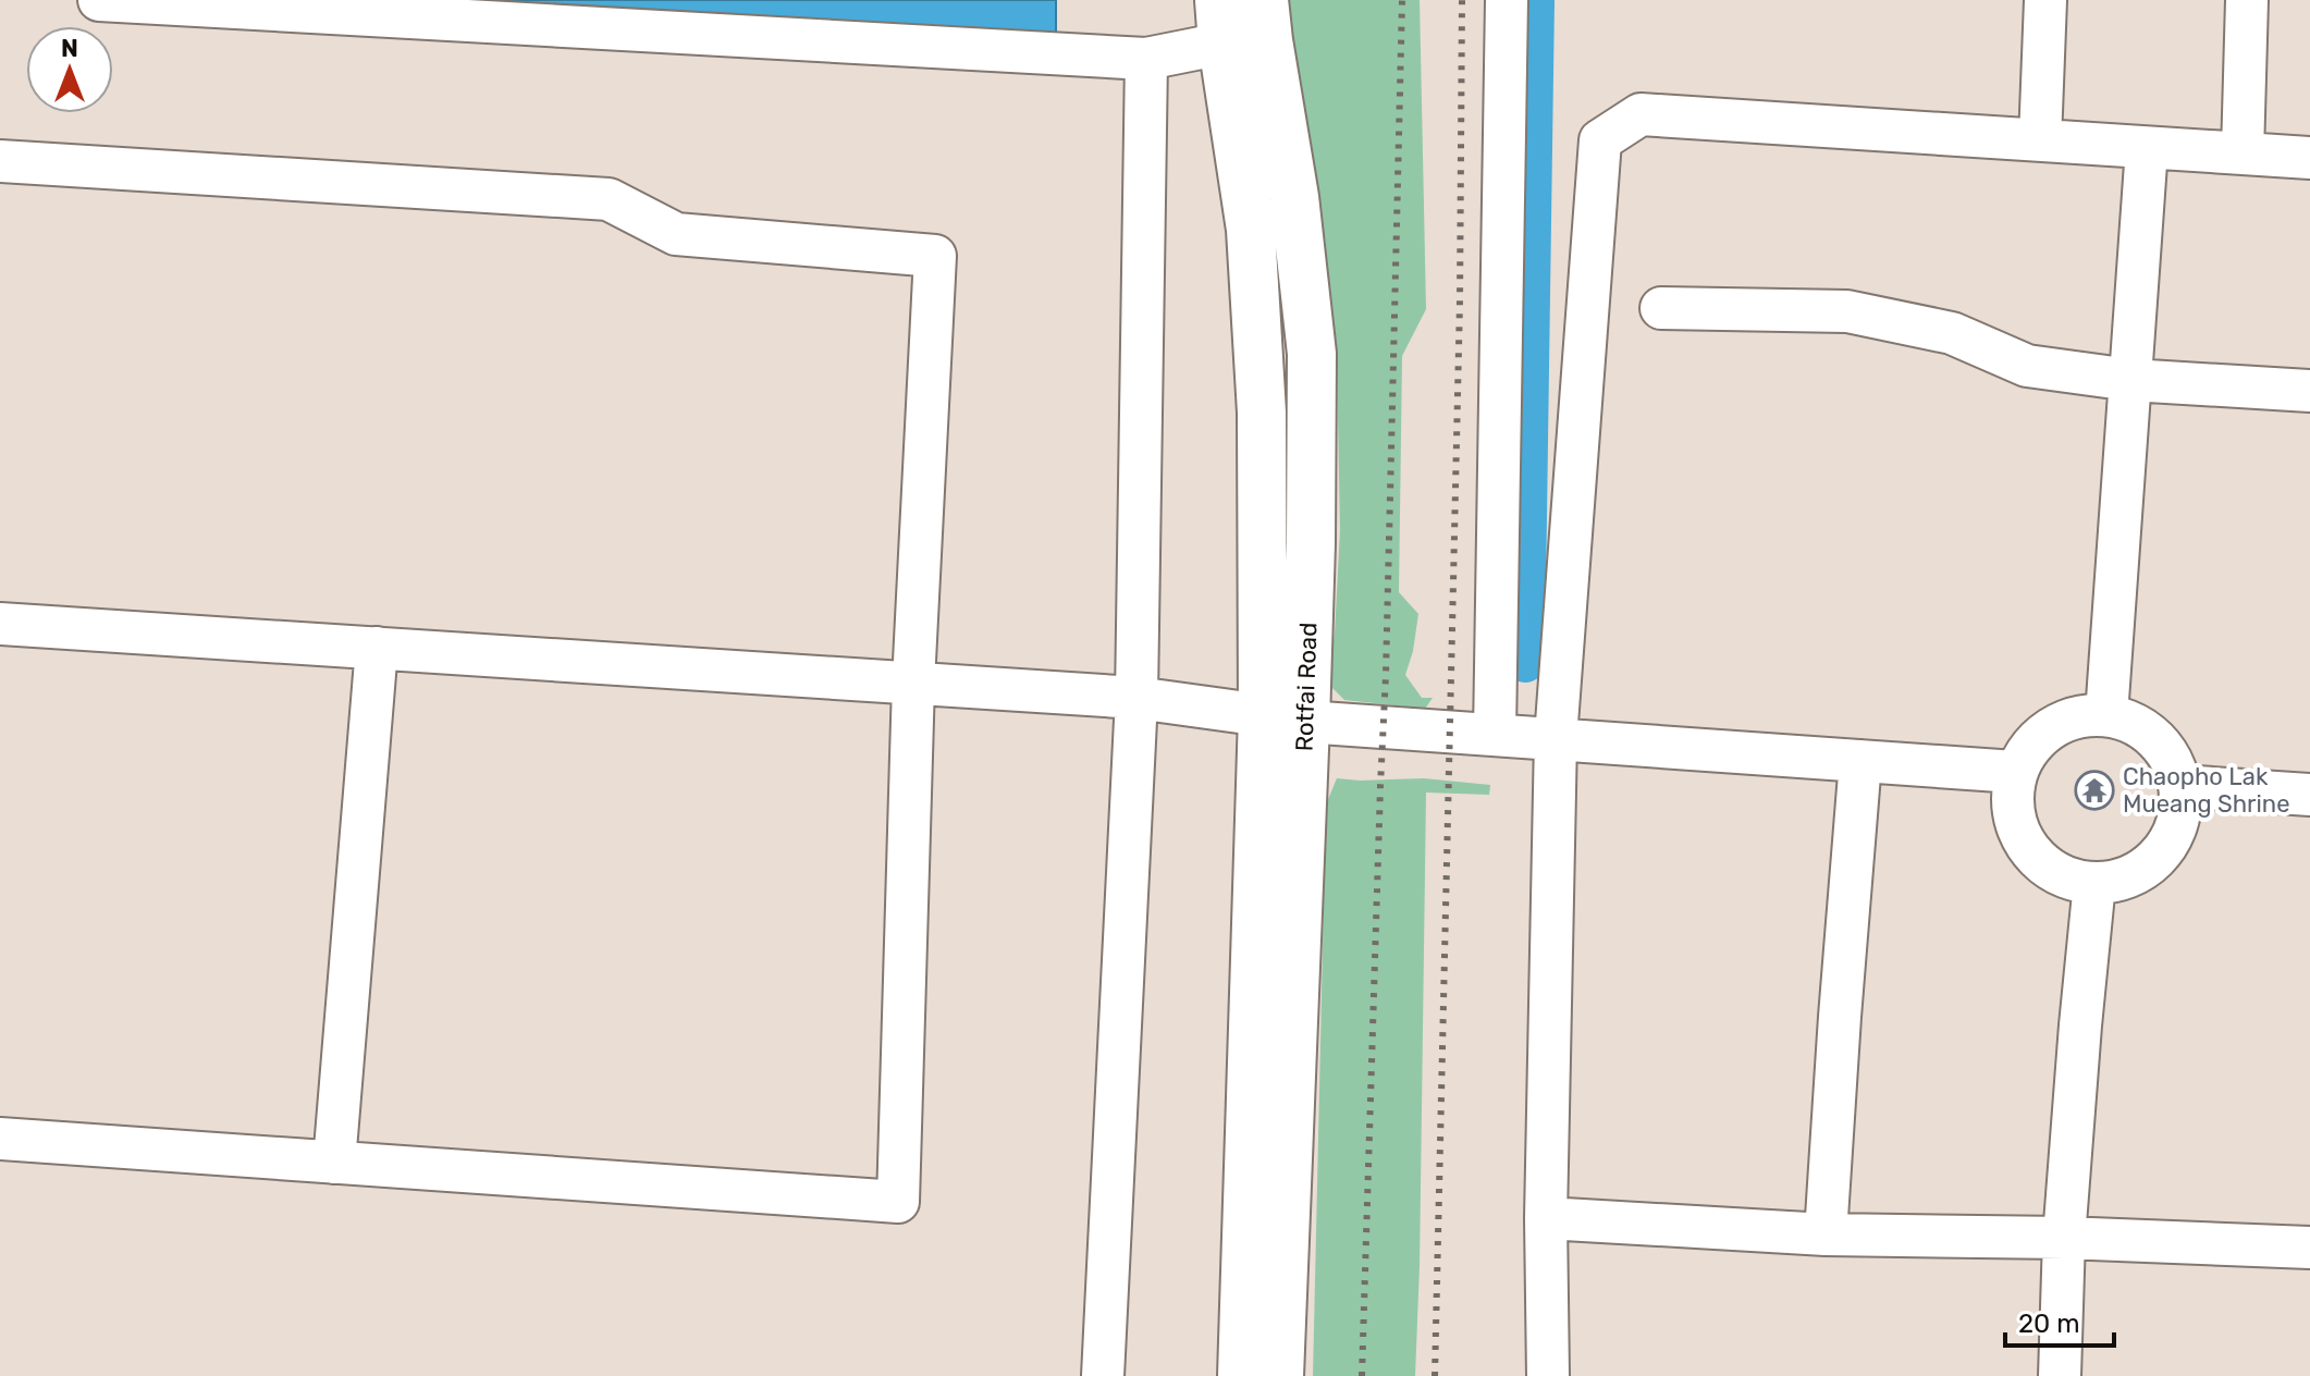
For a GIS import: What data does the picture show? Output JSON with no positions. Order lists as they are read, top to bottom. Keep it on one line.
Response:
{"streets":{"main road":["Rotfai Road"]},"places":{"temple":["Chaopho Lak Mueang Shrine"]},"scale_bar":"20 m","north":"top"}
